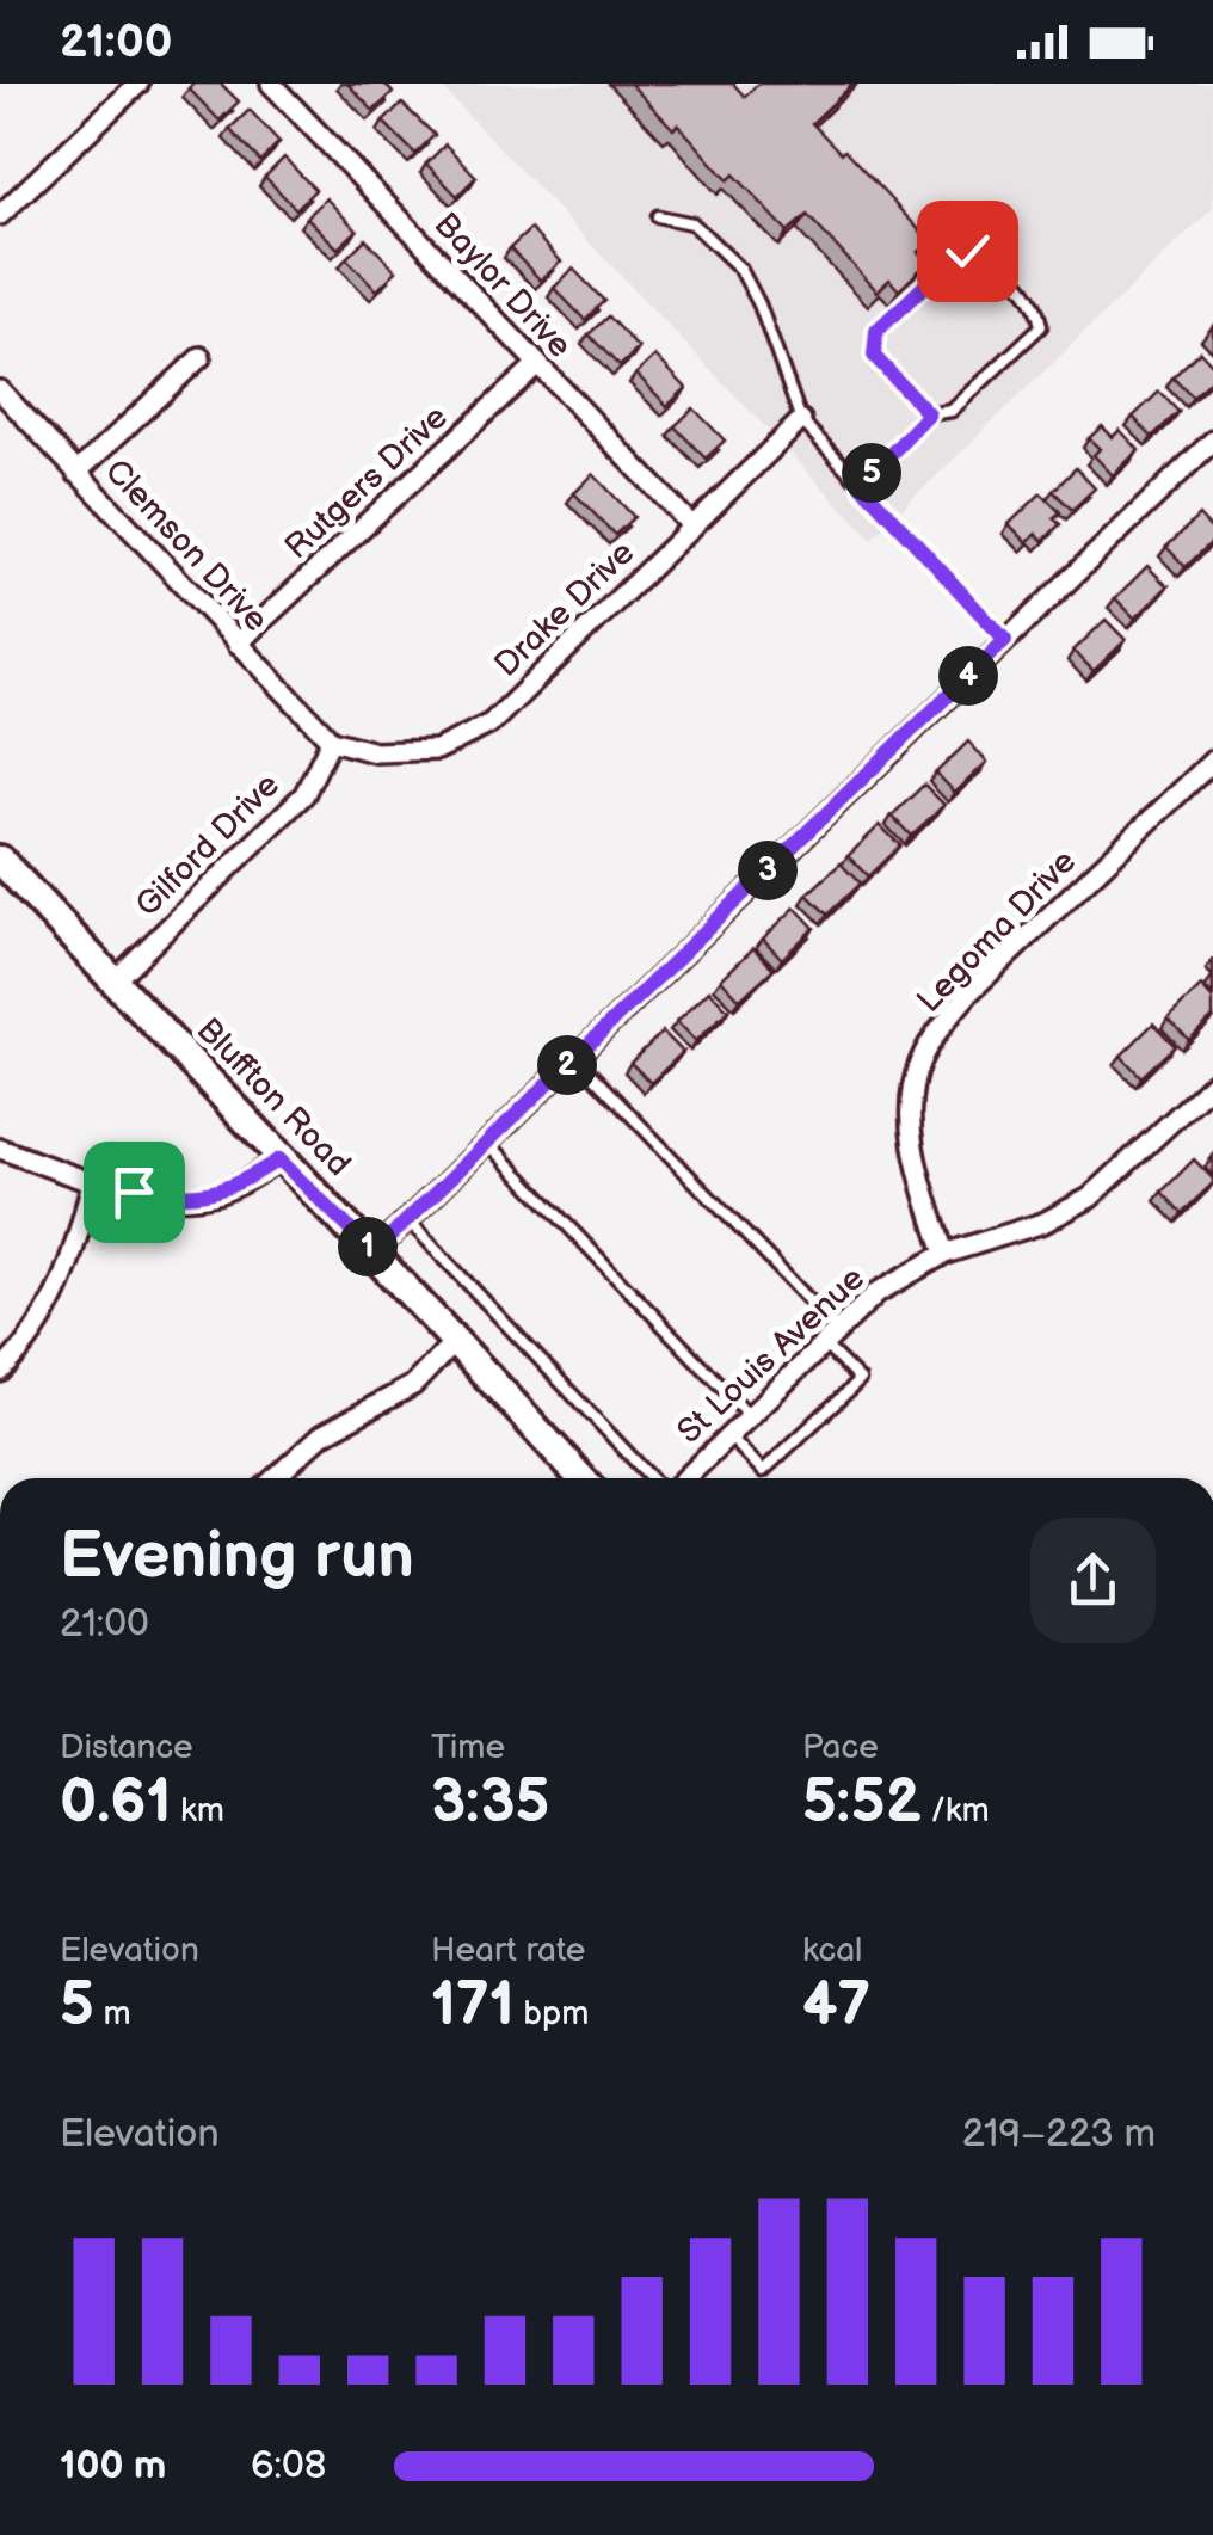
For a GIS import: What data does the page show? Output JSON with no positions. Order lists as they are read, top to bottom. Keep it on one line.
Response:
{"streets":{"main road":["Bluffton Road"],"street":["Baylor Drive","Rutgers Drive","Clemson Drive","Drake Drive","Gilford Drive","Legoma Drive","St Louis Avenue"]},"crossings":[["Baylor Drive","Rutgers Drive"],["Baylor Drive","Drake Drive"],["Rutgers Drive","Clemson Drive"],["Clemson Drive","Drake Drive"],["Clemson Drive","Gilford Drive"],["Drake Drive","Gilford Drive"],["Gilford Drive","Bluffton Road"],["Legoma Drive","St Louis Avenue"]],"page":{"status":"21:00","pins":["5","4","3","2","1"],"heading":["Evening run","21:00"],"stats":[["Distance","0.61 km"],["Time","3:35"],["Pace","5:52 /km"],["Elevation","5 m"],["Heart rate","171 bpm"],["kcal","47"]],"chart":["Elevation","219–223 m"],"list":[{"name":"100 m","note":"6:08"}]}}
